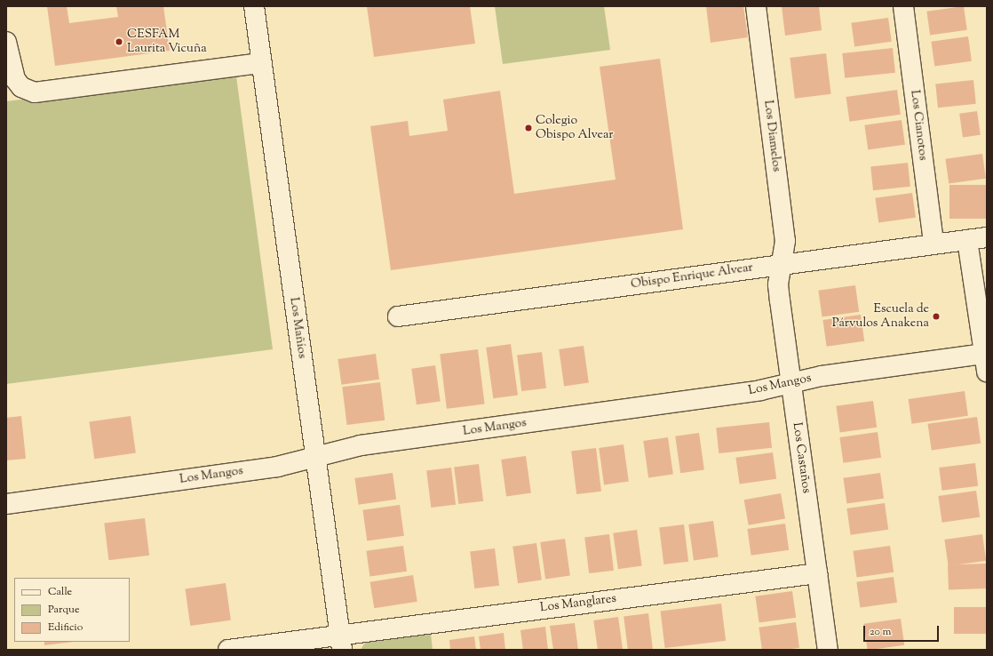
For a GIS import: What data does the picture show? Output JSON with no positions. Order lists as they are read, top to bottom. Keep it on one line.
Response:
{"streets":{"street":["Los Cianotos","Los Diamelos","Obispo Enrique Alvear","Los Mañíos","Los Mangos","Los Castaños","Los Manglares"]},"crossings":[["Los Cianotos","Obispo Enrique Alvear"],["Los Diamelos","Obispo Enrique Alvear"],["Los Diamelos","Los Castaños"],["Obispo Enrique Alvear","Los Castaños"],["Los Mañíos","Los Mangos"],["Los Mañíos","Los Manglares"],["Los Mangos","Los Castaños"],["Los Castaños","Los Manglares"]],"places":["CESFAM Laurita Vicuña","Colegio Obispo Alvear","Escuela de Párvulos Anakena"],"legend":["Calle","Parque","Edificio"],"scale_bar":"20 m"}
